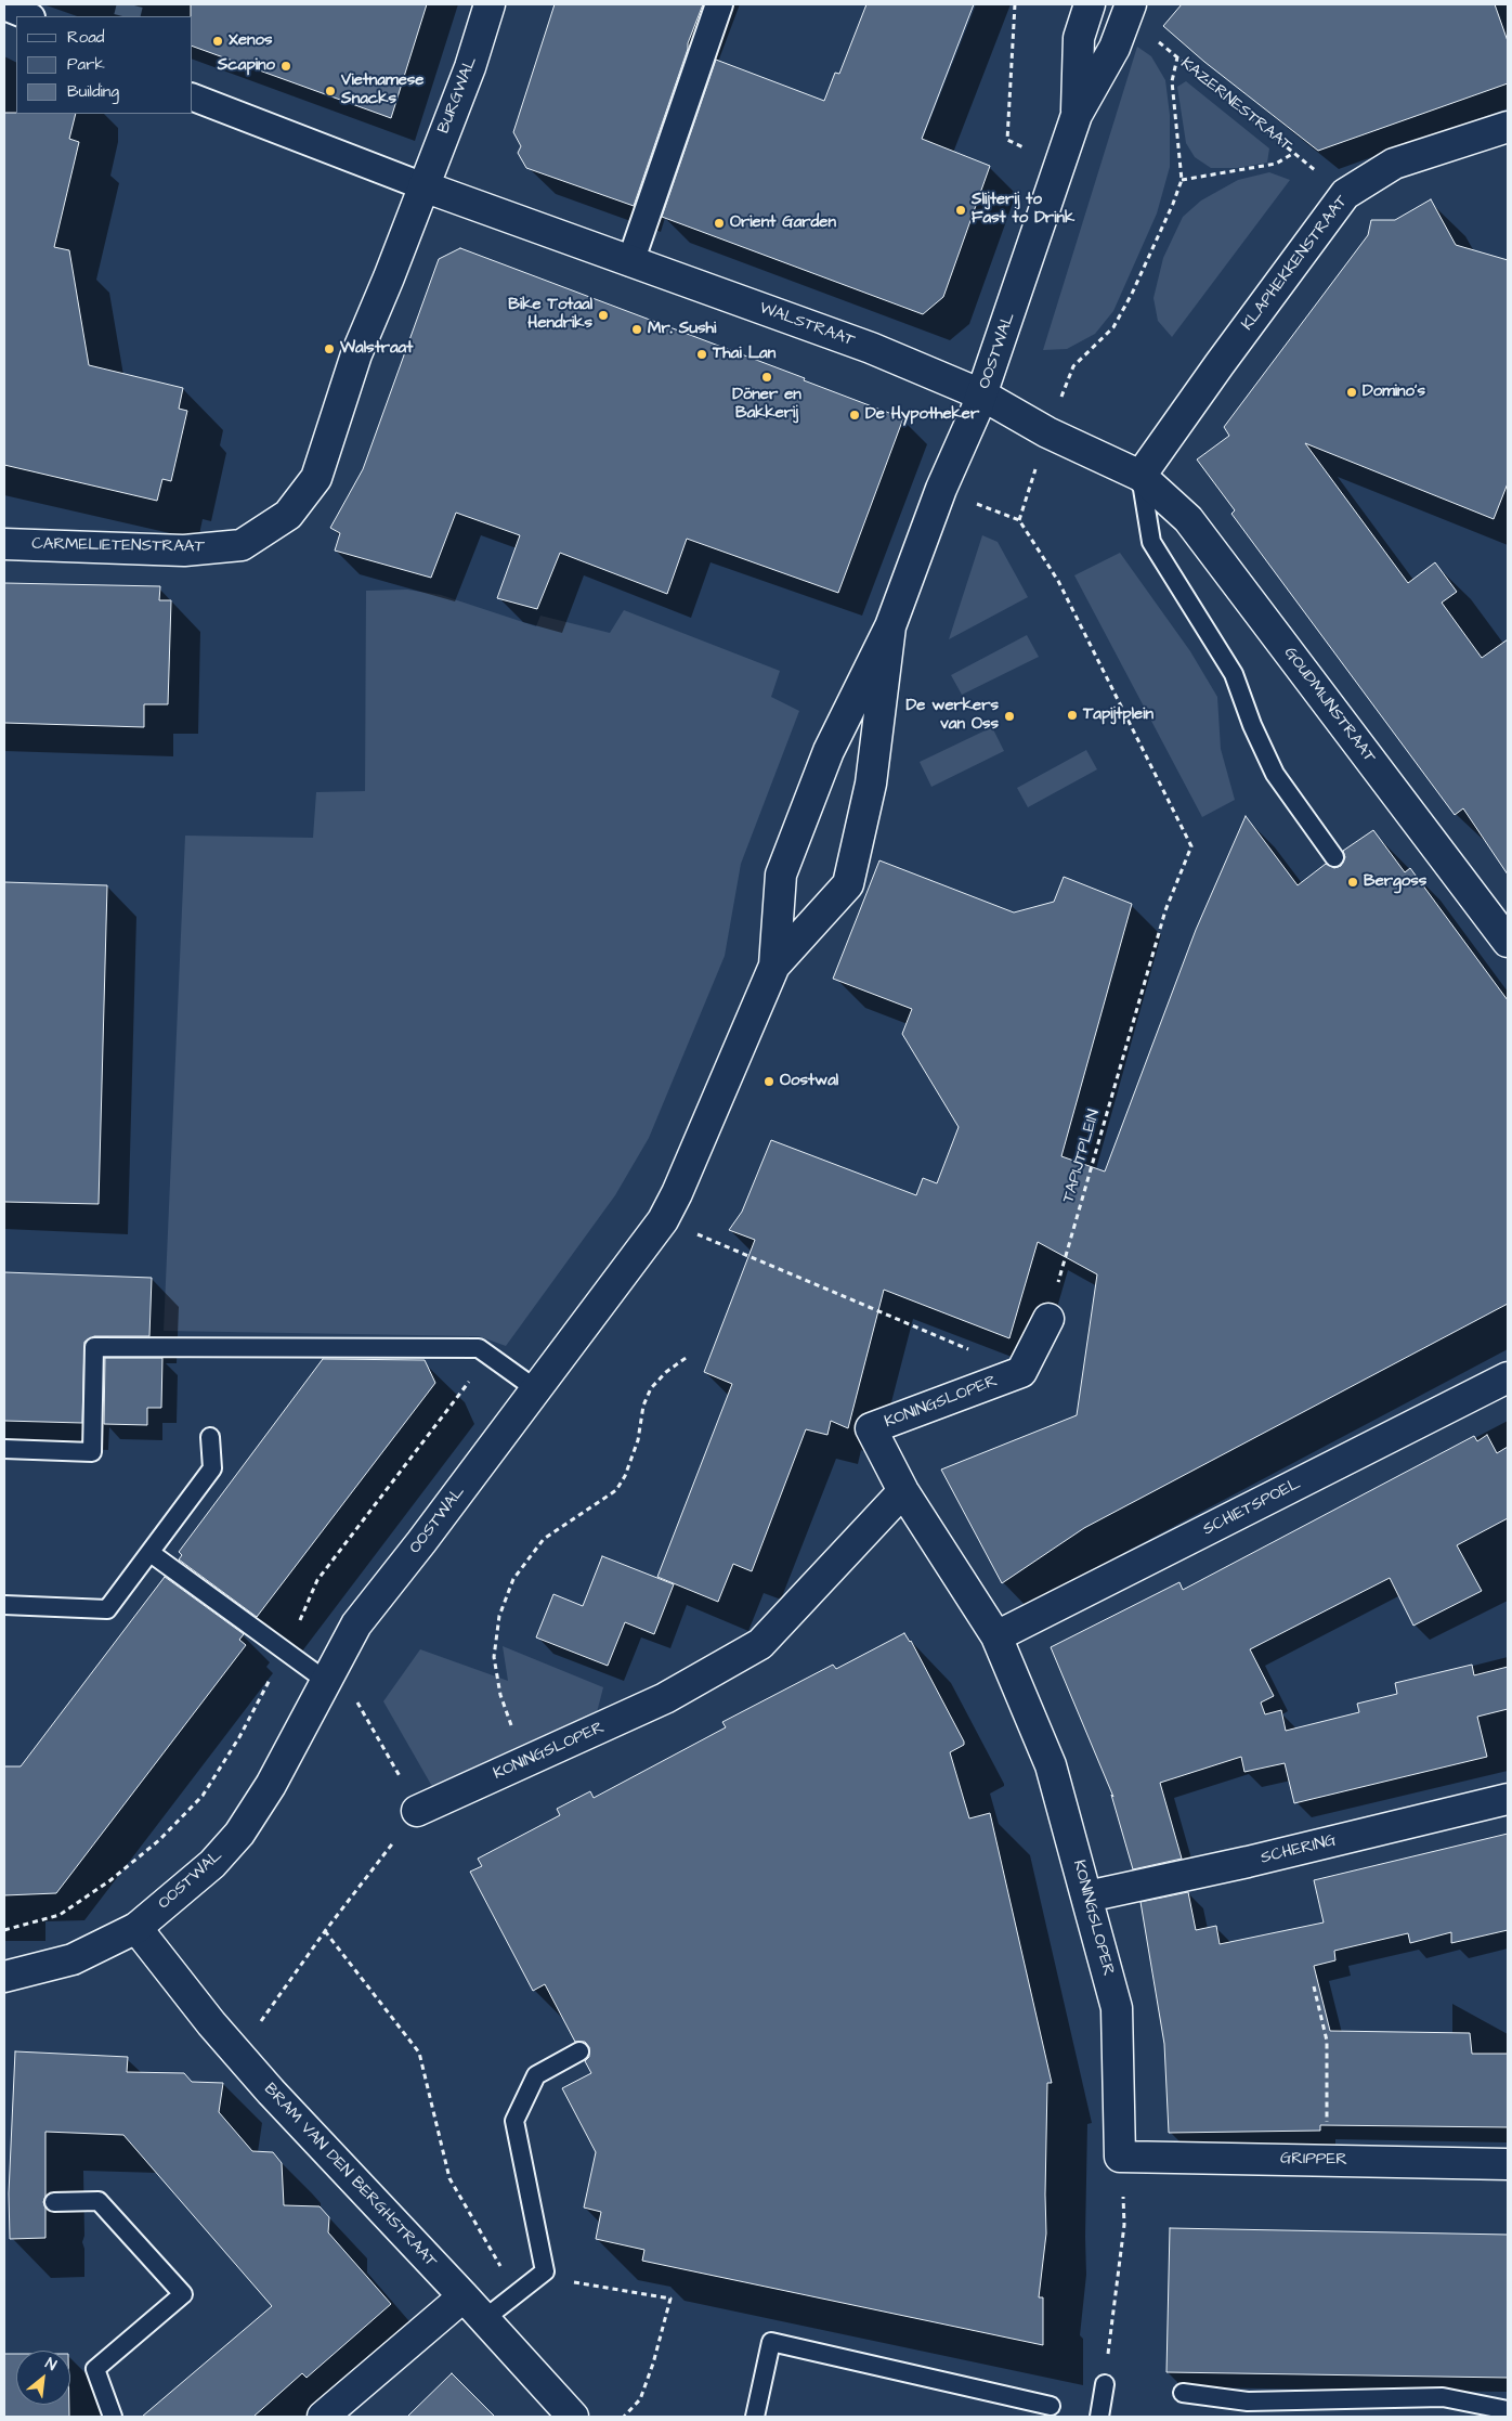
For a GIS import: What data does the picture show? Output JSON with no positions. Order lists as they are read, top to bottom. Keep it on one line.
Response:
{"streets":{"street":["BURGWAL","KLAPHEKKENSTRAAT","WALSTRAAT","OOSTWAL","CARMELIETENSTRAAT","GOUDMIJNSTRAAT","KONINGSLOPER","SCHIETSPOEL","SCHERING","GRIPPER","BRAM VAN DEN BERGHSTRAAT"],"path":["KAZERNESTRAAT","TAPIJTPLEIN"]},"crossings":[["BURGWAL","WALSTRAAT"],["BURGWAL","CARMELIETENSTRAAT"],["KAZERNESTRAAT","KLAPHEKKENSTRAAT"],["KAZERNESTRAAT","OOSTWAL"],["KLAPHEKKENSTRAAT","GOUDMIJNSTRAAT"],["WALSTRAAT","OOSTWAL"],["WALSTRAAT","CARMELIETENSTRAAT"],["OOSTWAL","BRAM VAN DEN BERGHSTRAAT"],["KONINGSLOPER","SCHIETSPOEL"],["KONINGSLOPER","SCHERING"],["KONINGSLOPER","GRIPPER"]],"places":["Xenos","Scapino","Vietnamese Snacks","Slijterij to Fast to Drink","Orient Garden","Bike Totaal Hendriks","Mr. Sushi","Walstraat","Thai Lan","Döner en Bakkerij","Domino's","De Hypotheker","Tapijtplein","De werkers van Oss","Bergoss","Oostwal"],"legend":["Road","Park","Building"],"north":"top right"}
